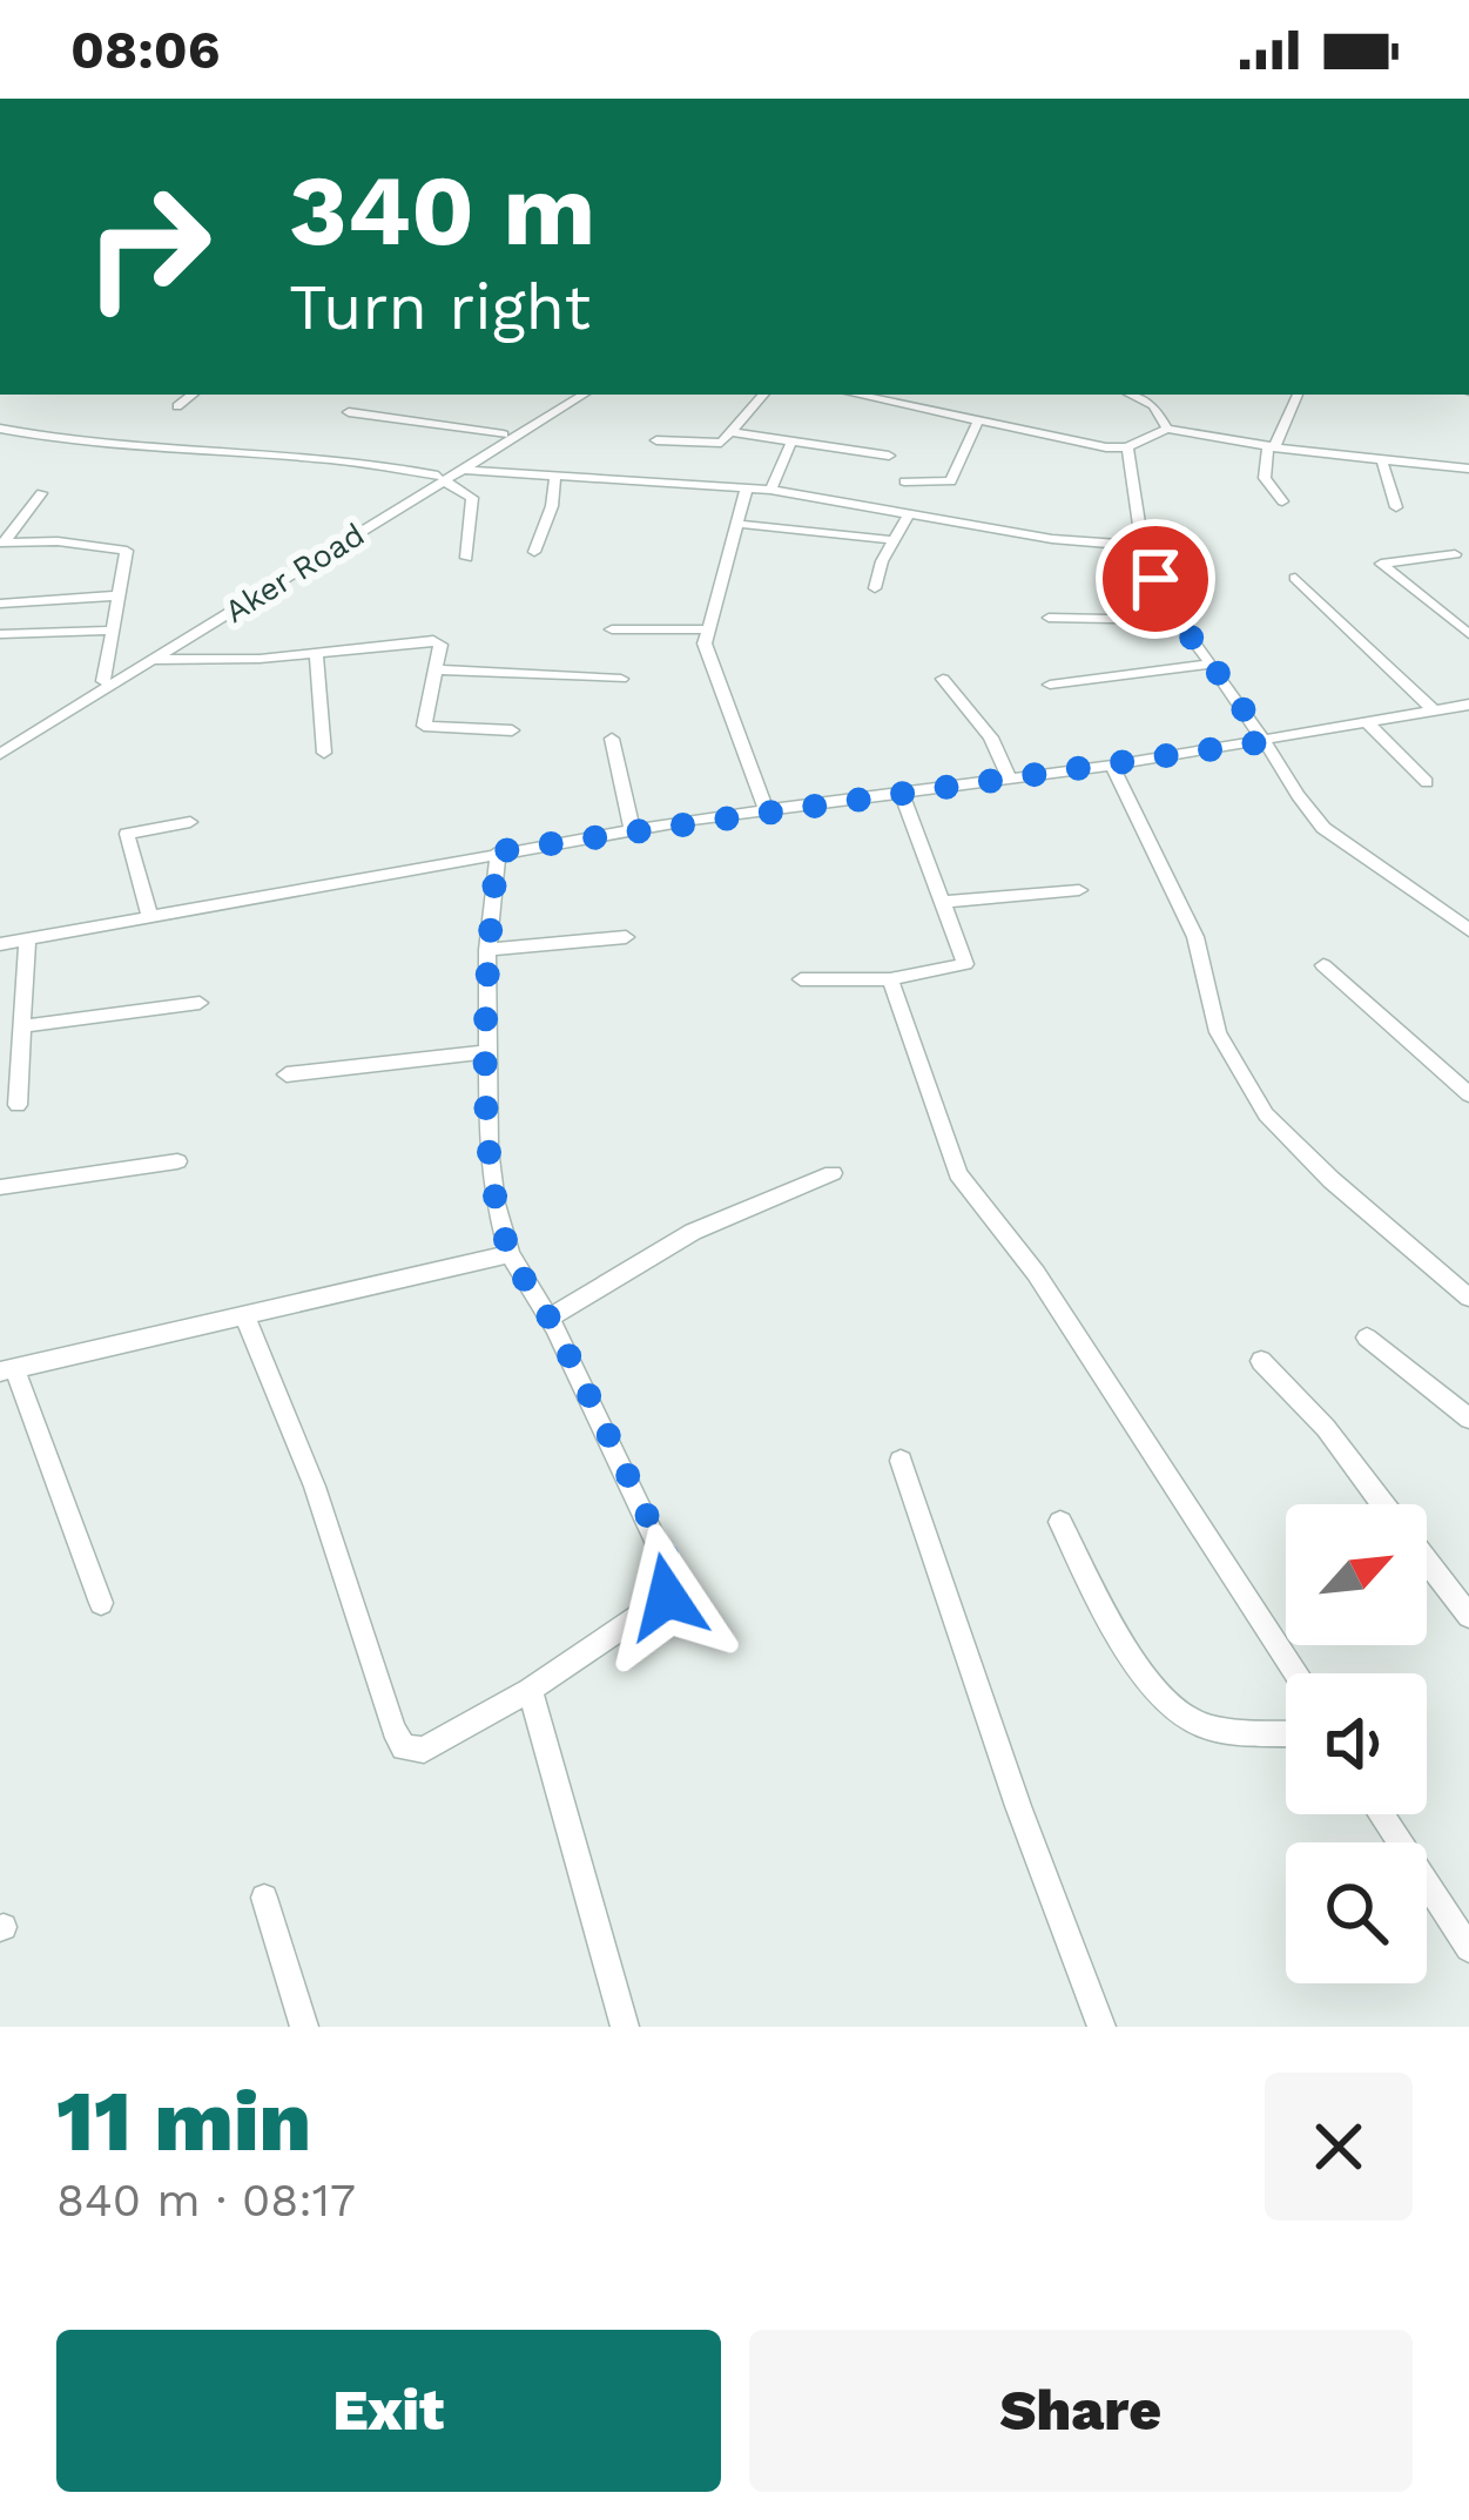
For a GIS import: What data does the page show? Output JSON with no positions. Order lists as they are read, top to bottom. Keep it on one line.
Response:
{"streets":{"street":["Aker Road"]},"north":"top right","page":{"status":"08:06","turn":["340 m","Turn right"],"heading":["11 min","840 m · 08:17"],"buttons":["Exit","Share"]}}
